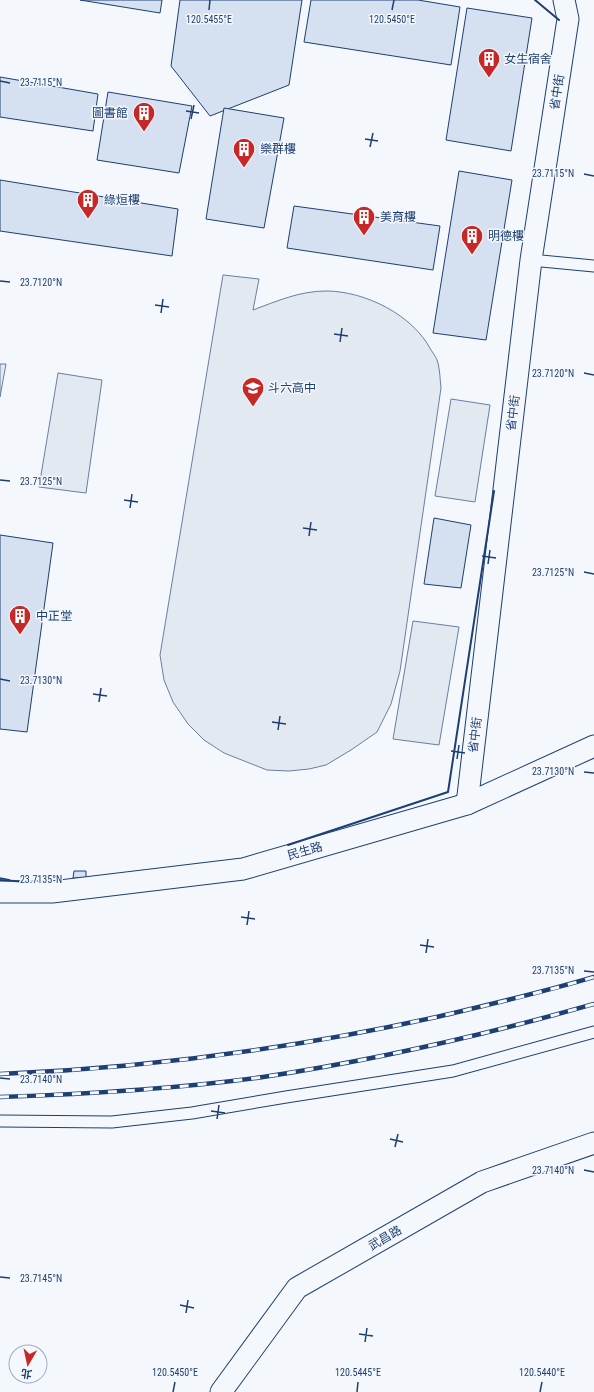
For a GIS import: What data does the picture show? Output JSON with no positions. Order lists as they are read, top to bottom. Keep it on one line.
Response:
{"streets":{"street":["省中街","民生路","武昌路"]},"crossings":[["省中街","民生路"]],"places":{"building":["女生宿舍","圖書館","樂群樓","綠烜樓","美育樓","明德樓","中正堂"],"school or university":["斗六高中"]},"north":"bottom","coordinates":["120.5455°E","120.5450°E","23.7115°N","23.7120°N","23.7125°N","23.7130°N","23.7135°N","23.7140°N","23.7145°N","120.5445°E","120.5440°E"]}
